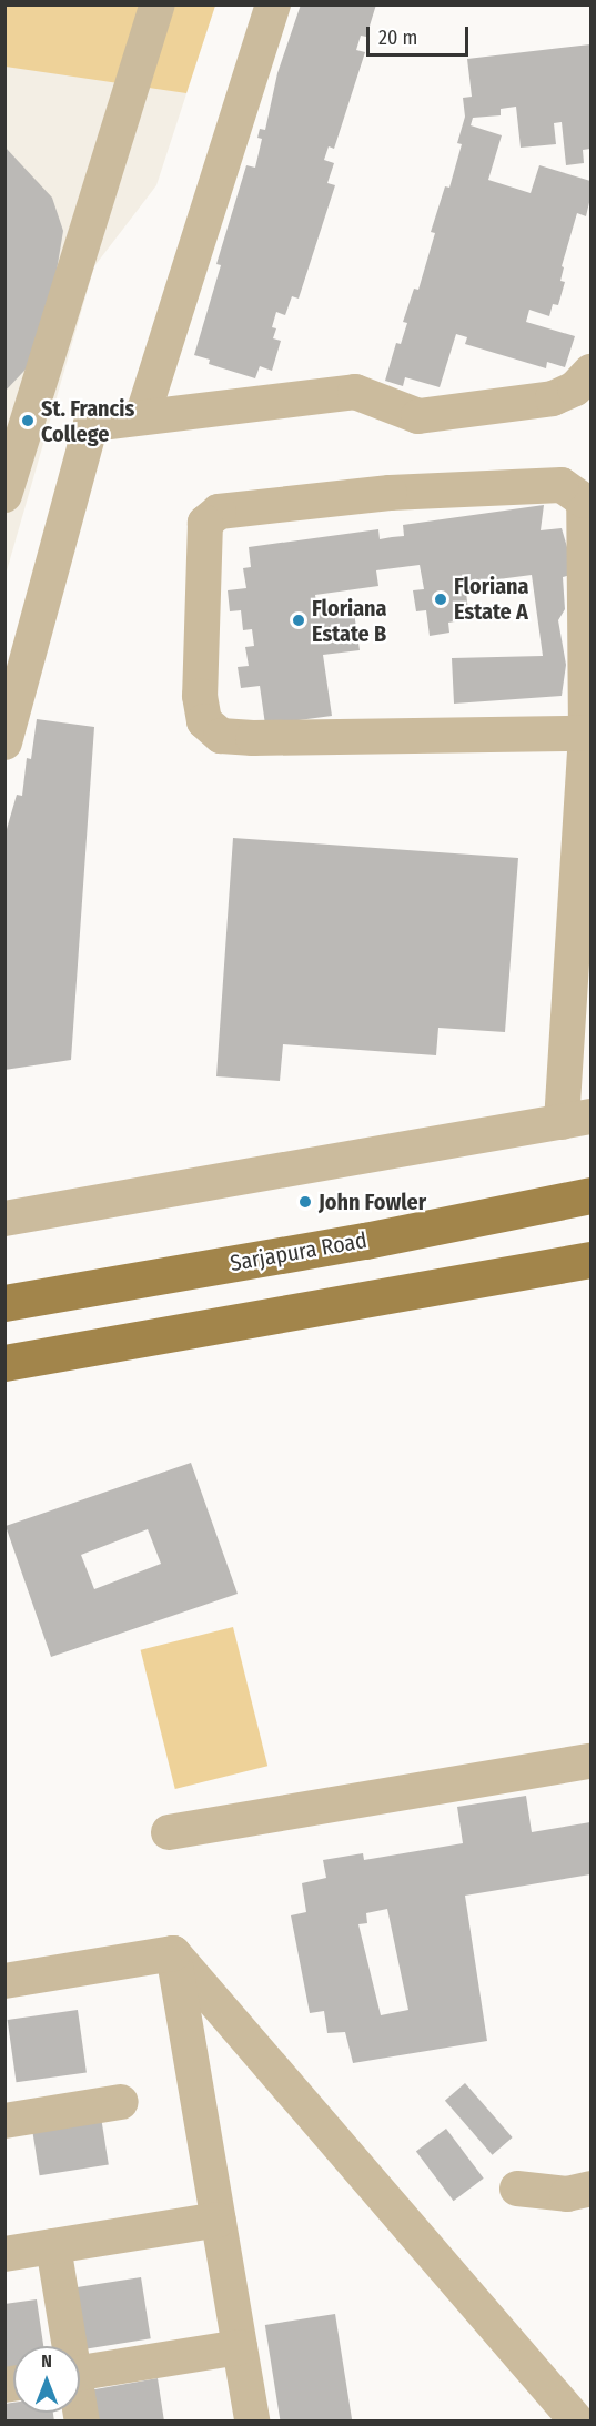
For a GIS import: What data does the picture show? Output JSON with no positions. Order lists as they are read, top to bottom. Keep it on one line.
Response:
{"streets":{"main road":["Sarjapura Road"]},"places":["St. Francis College","Floriana Estate A","Floriana Estate B","John Fowler"],"scale_bar":"20 m","north":"top"}
